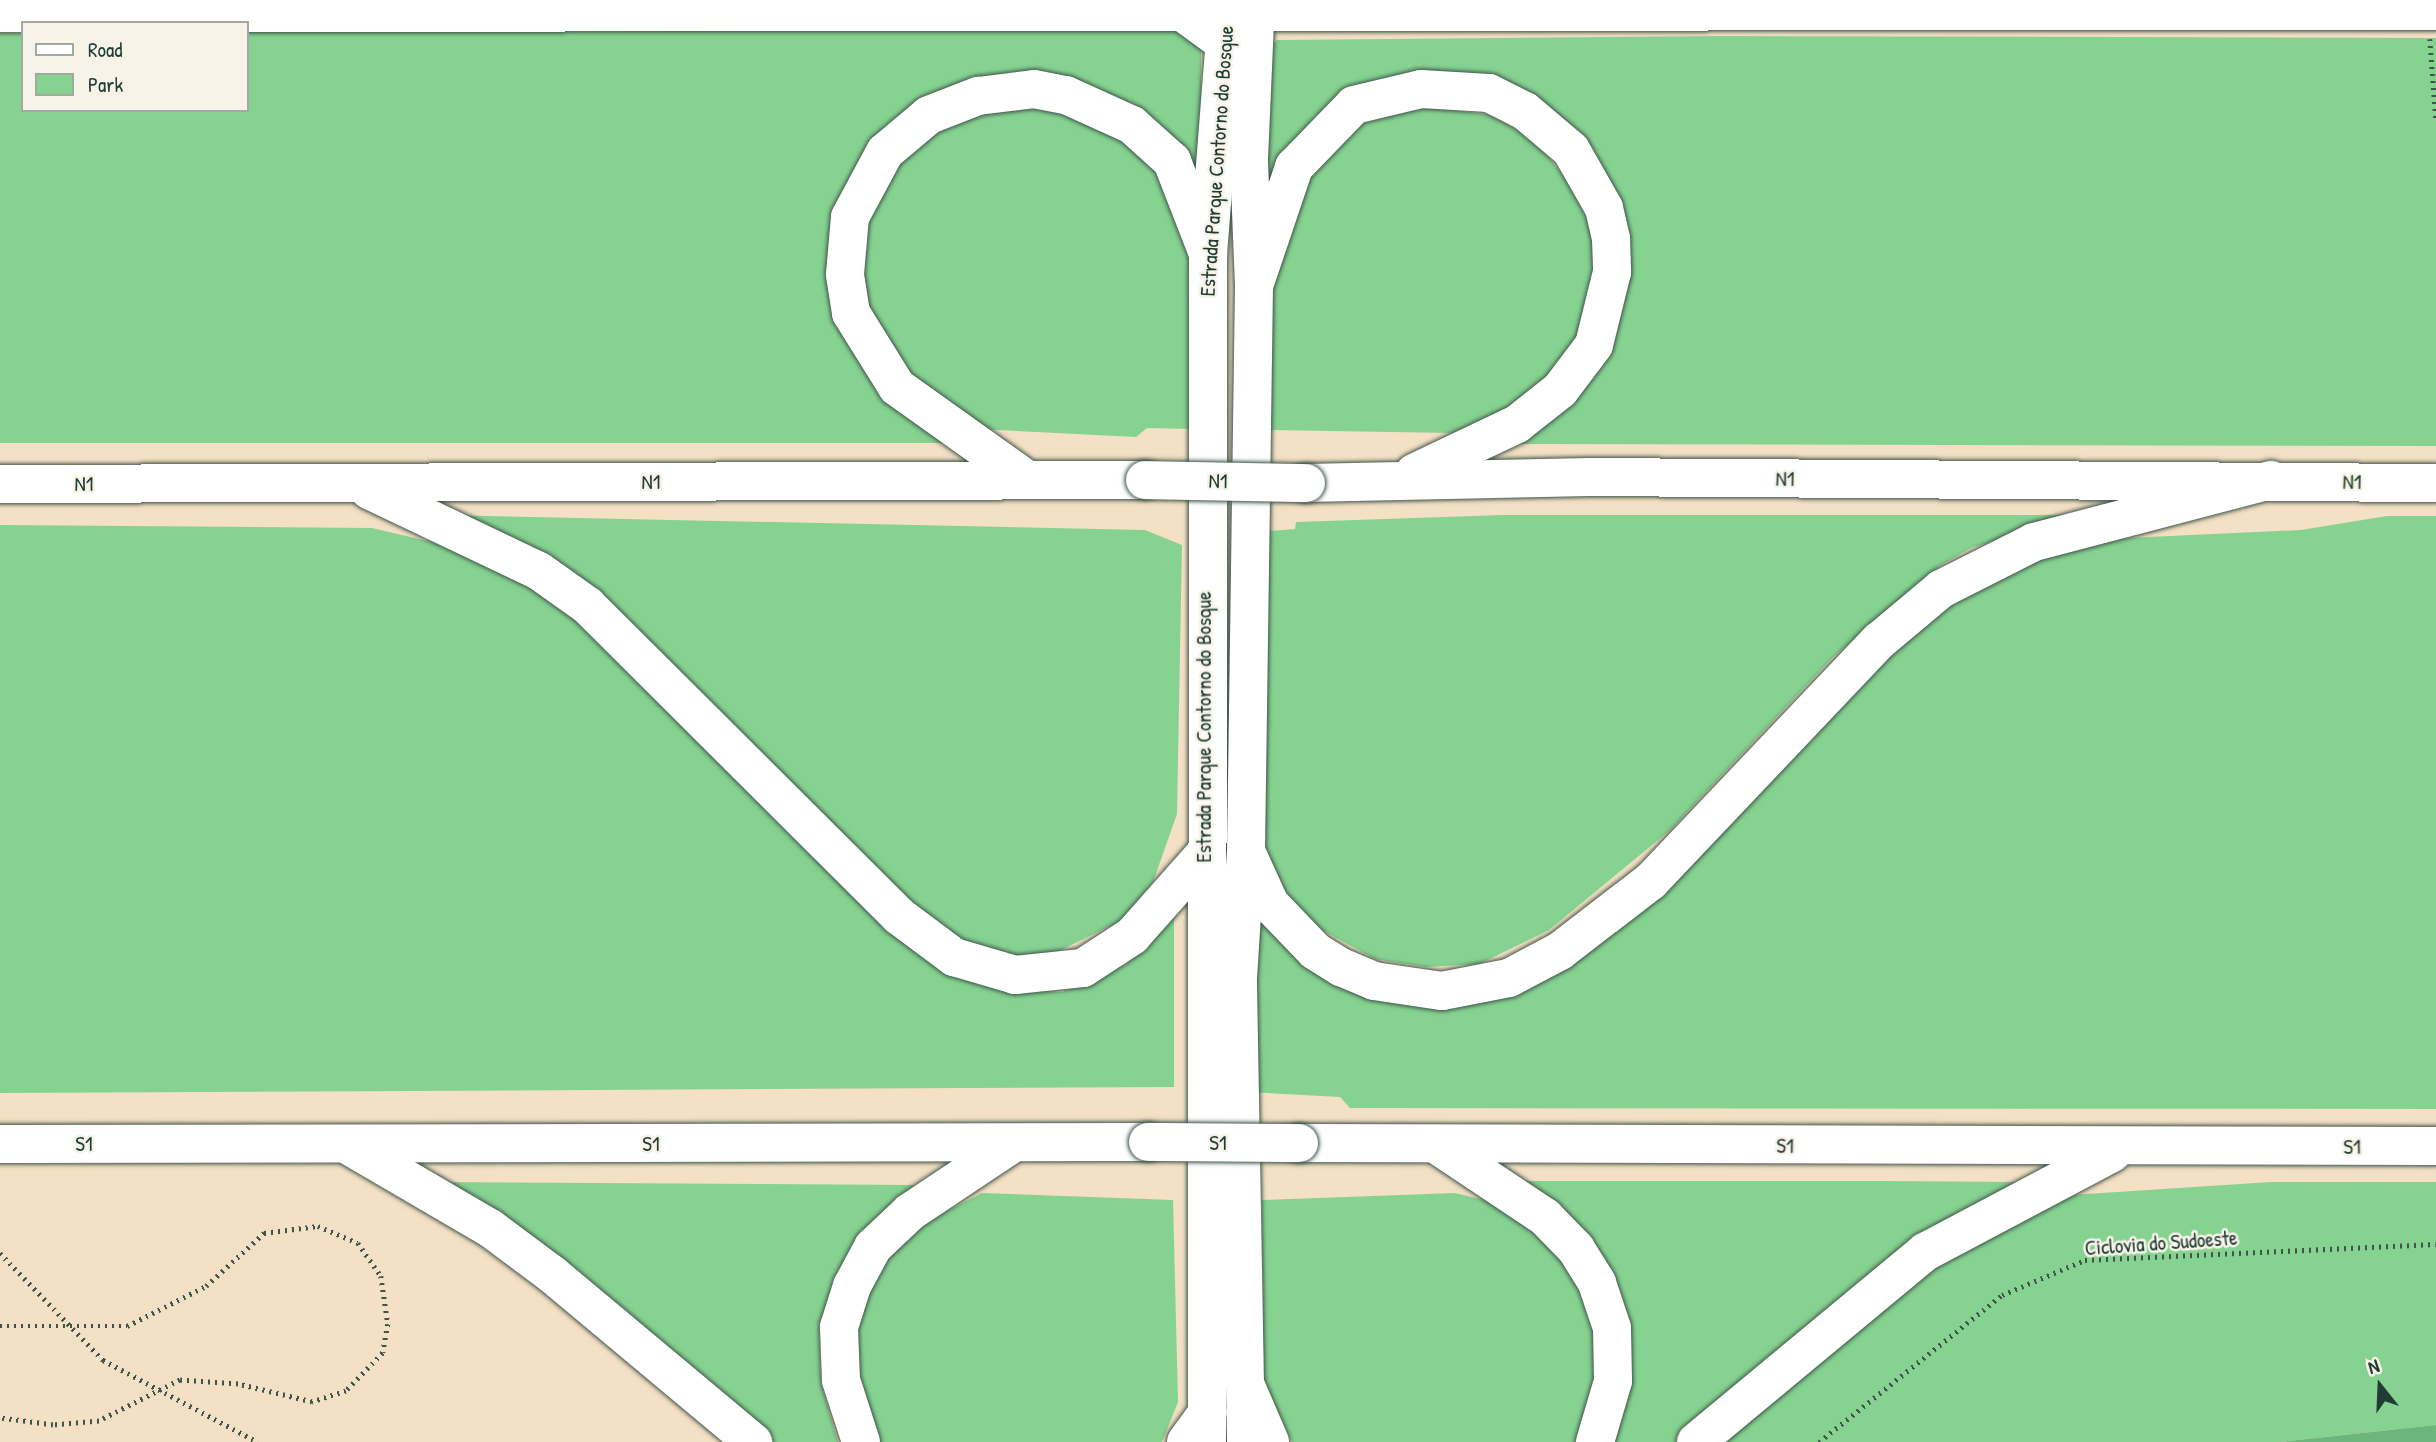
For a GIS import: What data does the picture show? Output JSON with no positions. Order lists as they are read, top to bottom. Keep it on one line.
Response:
{"streets":{"main road":["Estrada Parque Contorno do Bosque","N1","S1"],"path":["Ciclovia do Sudoeste"]},"legend":["Road","Park"],"north":"top"}
